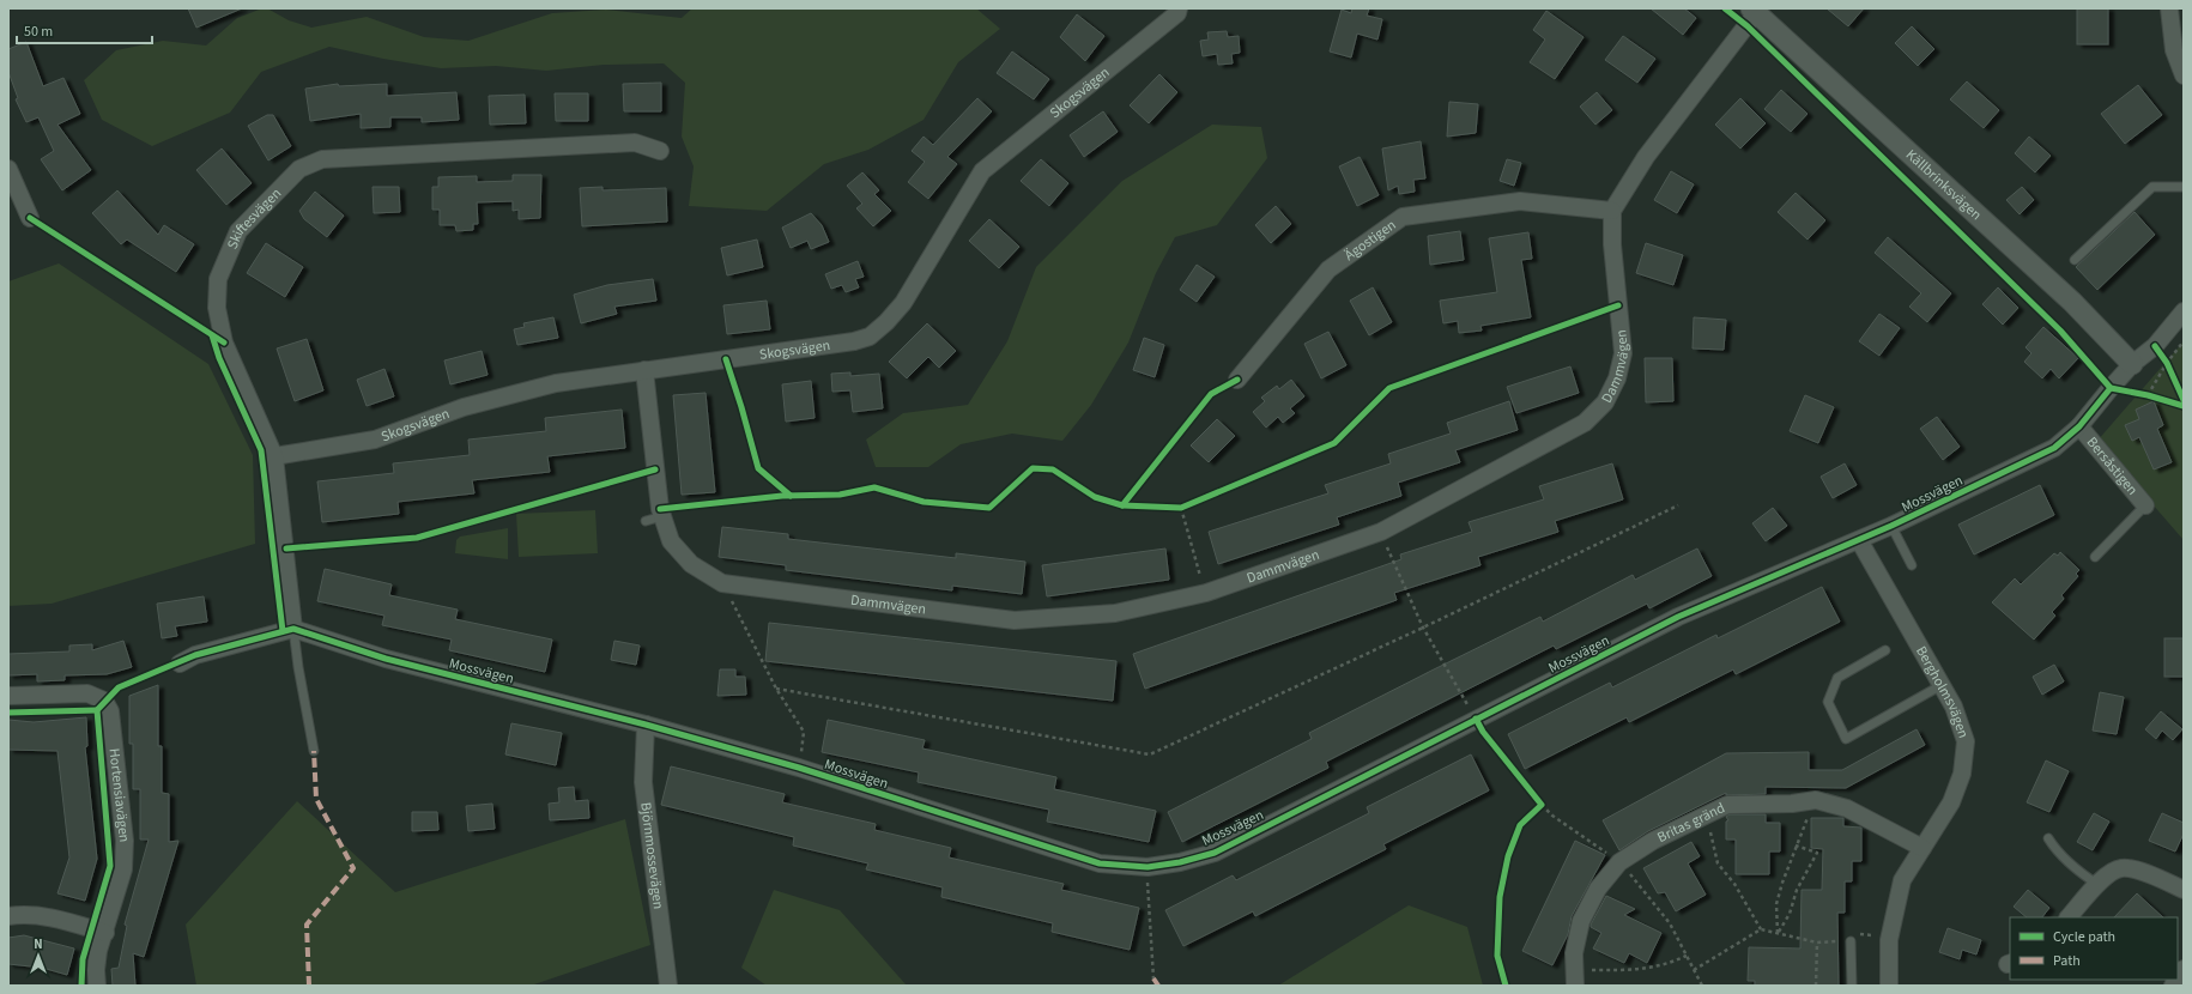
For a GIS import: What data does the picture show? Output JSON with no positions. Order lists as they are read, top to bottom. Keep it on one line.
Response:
{"streets":{"street":["Skogsvägen","Källbrinksvägen","Skiftesvägen","Ägostigen","Dammvägen","Bersåstigen","Mossvägen","Bergholmsvägen","Hortensiavägen","Britas gränd","Björnmossevägen"]},"crossings":[["Skogsvägen","Skiftesvägen"],["Skogsvägen","Dammvägen"],["Källbrinksvägen","Mossvägen"],["Skiftesvägen","Mossvägen"],["Ägostigen","Dammvägen"],["Bersåstigen","Mossvägen"],["Mossvägen","Bergholmsvägen"],["Mossvägen","Björnmossevägen"],["Bergholmsvägen","Britas gränd"]],"legend":["Cycle path","Path"],"scale_bar":"50 m","north":"top"}
